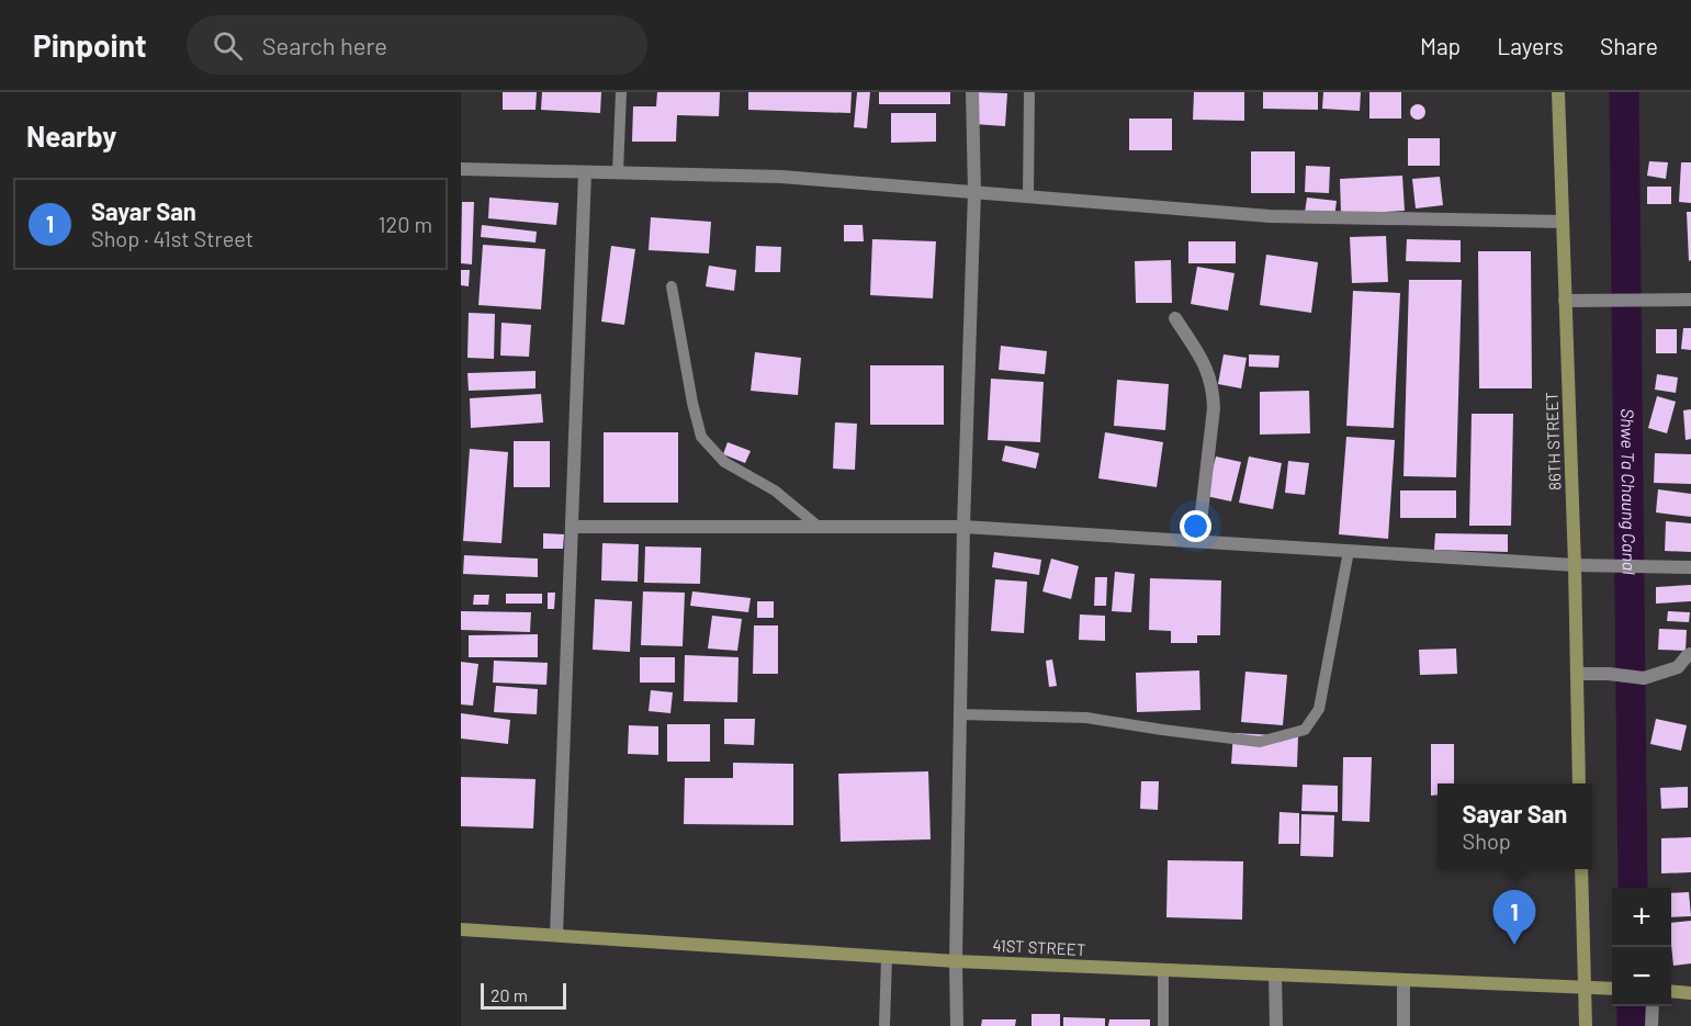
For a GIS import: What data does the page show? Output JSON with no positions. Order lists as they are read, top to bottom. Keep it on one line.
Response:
{"streets":{"main road":["86TH STREET","41ST STREET"]},"water":["Shwe Ta Chaung Canal"],"scale_bar":"20 m","page":{"header":"Pinpoint","search":"Search here","nav":["Map","Layers","Share"],"heading":"Nearby","list":[{"mark":"1","name":"Sayar San","note":"Shop · 41st Street","value":"120 m"}],"popup":["Sayar San","Shop"],"map_buttons":["+","−"],"pins":"1","scale":"20 m"}}
